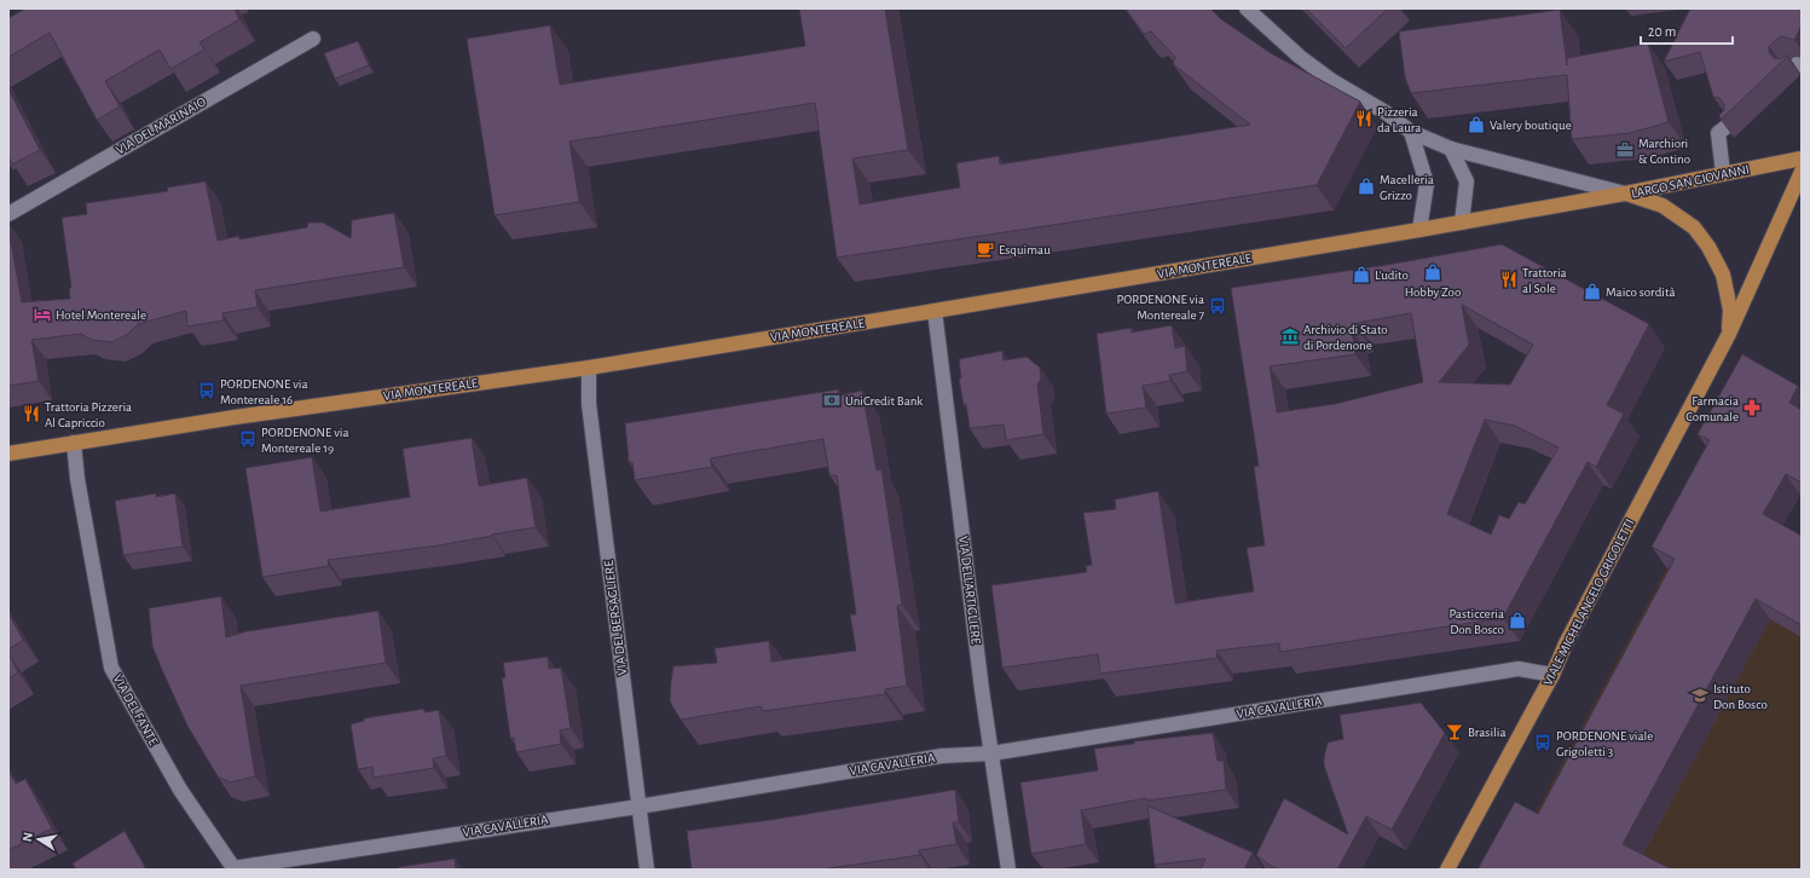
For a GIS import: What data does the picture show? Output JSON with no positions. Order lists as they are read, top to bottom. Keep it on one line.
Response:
{"streets":{"main road":["LARGO SAN GIOVANNI","VIA MONTEREALE","VIALE MICHELANGELO GRIGOLETTI"],"street":["VIA DEL MARINAIO","VIA DELL'ARTIGLIERE","VIA DEL BERSAGLIERE","VIA CAVALLERIA","VIA DEL FANTE"]},"crossings":[["LARGO SAN GIOVANNI","VIA MONTEREALE"],["LARGO SAN GIOVANNI","VIALE MICHELANGELO GRIGOLETTI"],["VIA MONTEREALE","VIA DELL'ARTIGLIERE"],["VIA MONTEREALE","VIA DEL BERSAGLIERE"],["VIA MONTEREALE","VIA DEL FANTE"],["VIA DELL'ARTIGLIERE","VIA CAVALLERIA"],["VIALE MICHELANGELO GRIGOLETTI","VIA CAVALLERIA"],["VIA DEL BERSAGLIERE","VIA CAVALLERIA"],["VIA CAVALLERIA","VIA DEL FANTE"]],"places":{"restaurant":["Pizzeria da Laura","Trattoria al Sole","Trattoria Pizzeria Al Capriccio"],"shop":["Valery boutique","Macelleria Grizzo","Hobby Zoo","L'udito","Maico sordità","Pasticceria Don Bosco"],"office":["Marchiori & Contino"],"cafe":["Esquimau"],"bus stop":["PORDENONE via Montereale 7","PORDENONE via Montereale 16","PORDENONE via Montereale 19","PORDENONE viale Grigoletti 3"],"hotel":["Hotel Montereale"],"museum":["Archivio di Stato di Pordenone"],"bank":["UniCredit Bank"],"pharmacy":["Farmacia Comunale"],"school or university":["Istituto Don Bosco"],"bar":["Brasilia"]},"scale_bar":"20 m","north":"left"}
